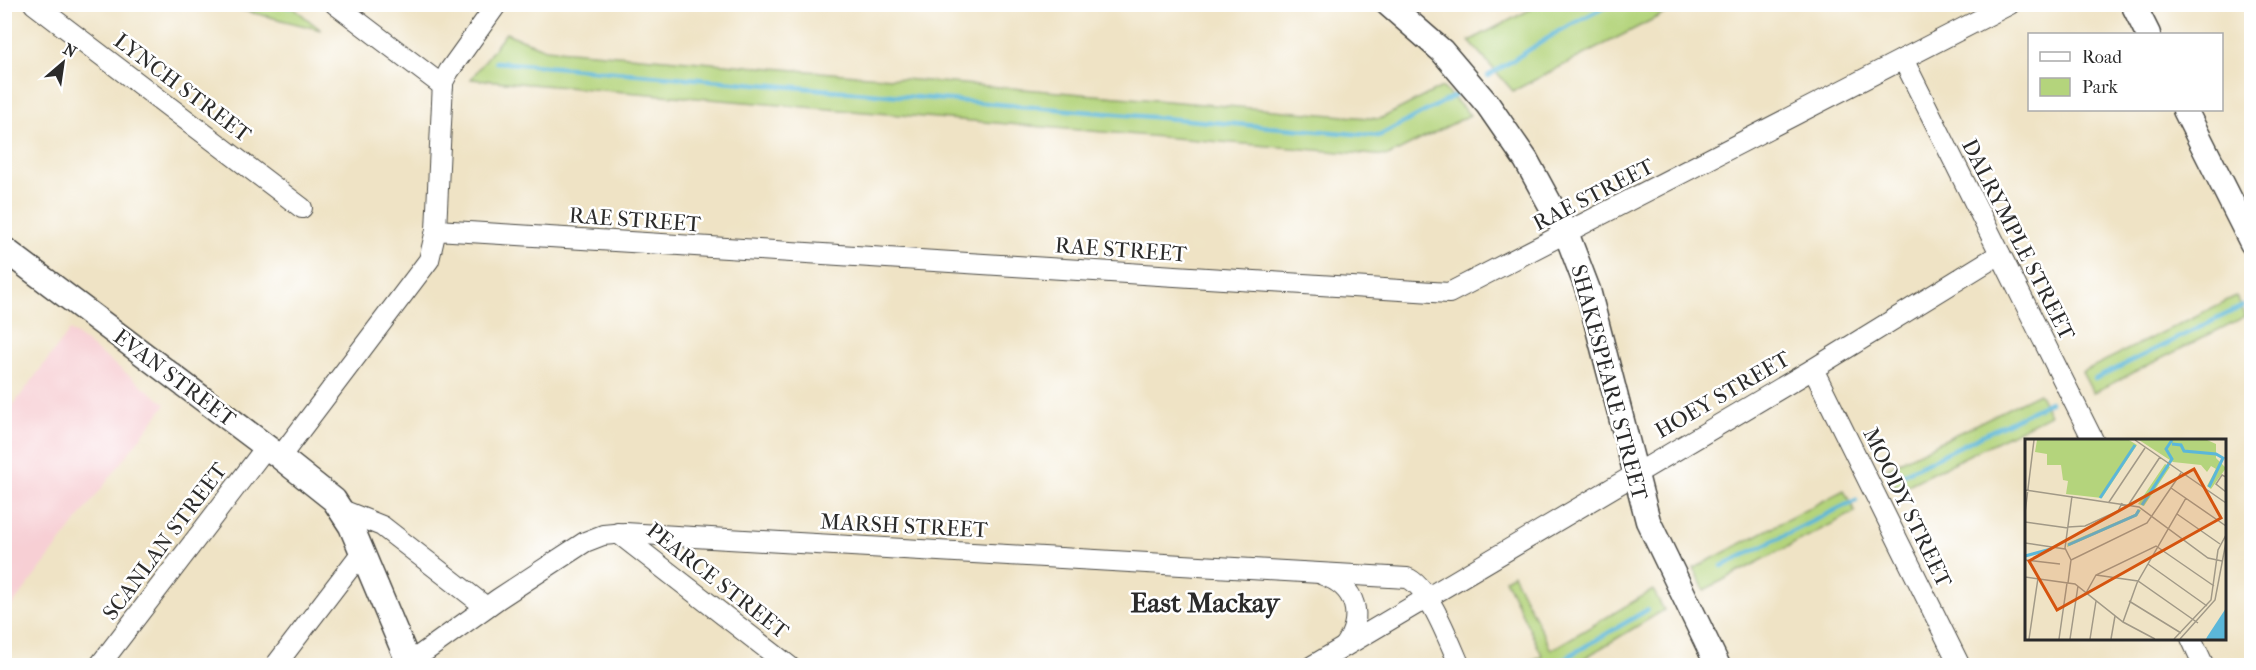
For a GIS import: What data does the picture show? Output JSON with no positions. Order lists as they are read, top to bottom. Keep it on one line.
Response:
{"streets":{"street":["LYNCH STREET","RAE STREET","DALRYMPLE STREET","EVAN STREET","SHAKESPEARE STREET","HOEY STREET","MOODY STREET","MARSH STREET","SCANLAN STREET","PEARCE STREET"]},"crossings":[["RAE STREET","DALRYMPLE STREET"],["RAE STREET","SHAKESPEARE STREET"],["DALRYMPLE STREET","HOEY STREET"],["EVAN STREET","MARSH STREET"],["EVAN STREET","SCANLAN STREET"],["SHAKESPEARE STREET","HOEY STREET"],["HOEY STREET","MOODY STREET"],["HOEY STREET","MARSH STREET"],["MARSH STREET","PEARCE STREET"]],"districts":["East Mackay"],"legend":["Road","Park"],"north":"top right"}
